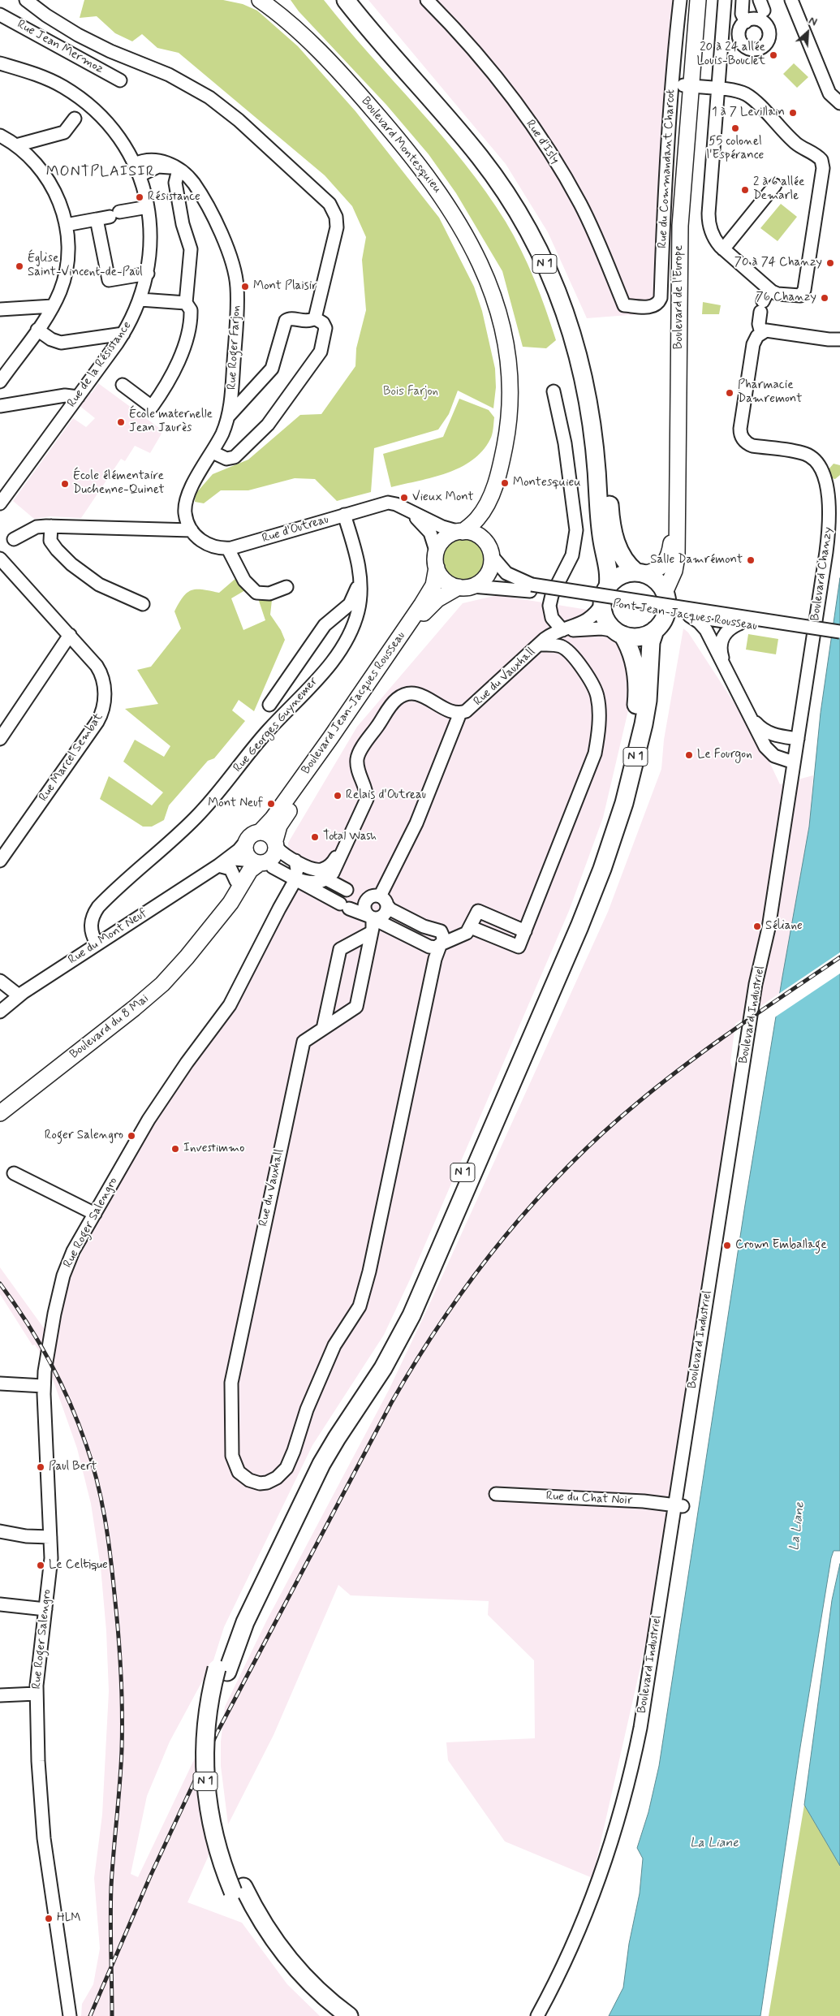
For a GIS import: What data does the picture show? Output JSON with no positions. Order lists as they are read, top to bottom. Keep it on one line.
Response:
{"streets":{"highway":["N 1"],"main road":["Boulevard Montesquieu","Boulevard de l'Europe","Boulevard Jean-Jacques Rousseau","Boulevard du 8 Mai"],"street":["Rue Jean Mermoz","Rue d'Isly","Rue du Commandant Charcot","Rue Roger Farjon","Rue de la Résistance","Rue d'Outreau","Boulevard Chanzy","Pont Jean-Jacques Rousseau","Rue du Vauxhall","Rue Georges Guynemer","Rue Marcel Sembat","Rue du Mont Neuf","Boulevard Industriel","Rue Roger Salengro","Rue du Chat Noir"]},"crossings":[["Rue d'Isly","Rue du Commandant Charcot"],["Boulevard Montesquieu","Rue d'Outreau"],["Boulevard Montesquieu","Boulevard Jean-Jacques Rousseau"],["N 1","Boulevard de l'Europe"],["N 1","Rue du Vauxhall"],["Boulevard de l'Europe","Rue du Vauxhall"],["Rue Roger Farjon","Rue de la Résistance"],["Rue Roger Farjon","Rue d'Outreau"],["Rue d'Outreau","Boulevard Jean-Jacques Rousseau"],["Rue d'Outreau","Rue Georges Guynemer"],["Boulevard Chanzy","Boulevard Industriel"],["Rue du Vauxhall","Boulevard Jean-Jacques Rousseau"],["Rue du Vauxhall","Rue Roger Salengro"],["Boulevard Jean-Jacques Rousseau","Rue du Mont Neuf"],["Boulevard Jean-Jacques Rousseau","Boulevard du 8 Mai"],["Boulevard Jean-Jacques Rousseau","Rue Roger Salengro"],["Rue Georges Guynemer","Rue du Mont Neuf"],["Rue du Mont Neuf","Boulevard du 8 Mai"],["Rue du Mont Neuf","Rue Roger Salengro"],["Boulevard Industriel","Rue du Chat Noir"],["Boulevard du 8 Mai","Rue Roger Salengro"]],"districts":["MONTPLAISIR"],"water":["La Liane"],"parks":["Bois Farjon"],"places":["20 à 24 allée Louis-Bouclet","1 à 7 Levillain","55 colonel l'Espérance","2 à 6 allée Demarle","Résistance","70 à 74 Chanzy","Église Saint-Vincent-de-Paul","Mont Plaisir","76 Chanzy","Pharmacie Damremont","École maternelle Jean Jaurès","Montesquieu","École élémentaire Duchenne-Quinet","Vieux Mont","Salle Damrémont","Le Fourgon","Relais d'Outreau","Mont Neuf","Total Wash","Séliane","Roger Salengro","Investimmo","Crown Emballage","Paul Bert","Le Celtique","HLM"],"north":"top right"}
